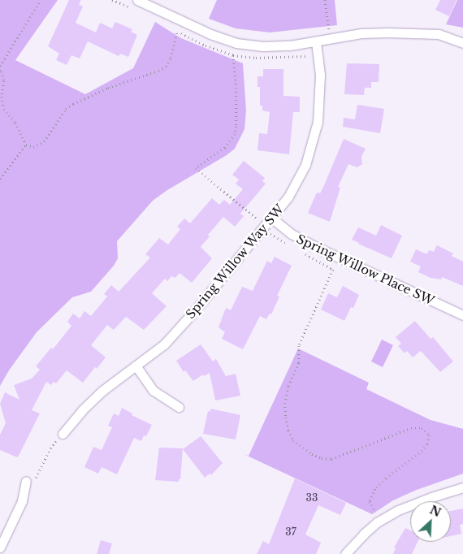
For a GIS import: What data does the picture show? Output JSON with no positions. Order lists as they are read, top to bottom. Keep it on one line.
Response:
{"streets":{"street":["Spring Willow Way SW","Spring Willow Place SW"]},"crossings":[["Spring Willow Way SW","Spring Willow Place SW"]],"house_numbers":["33","37"],"north":"top right"}
